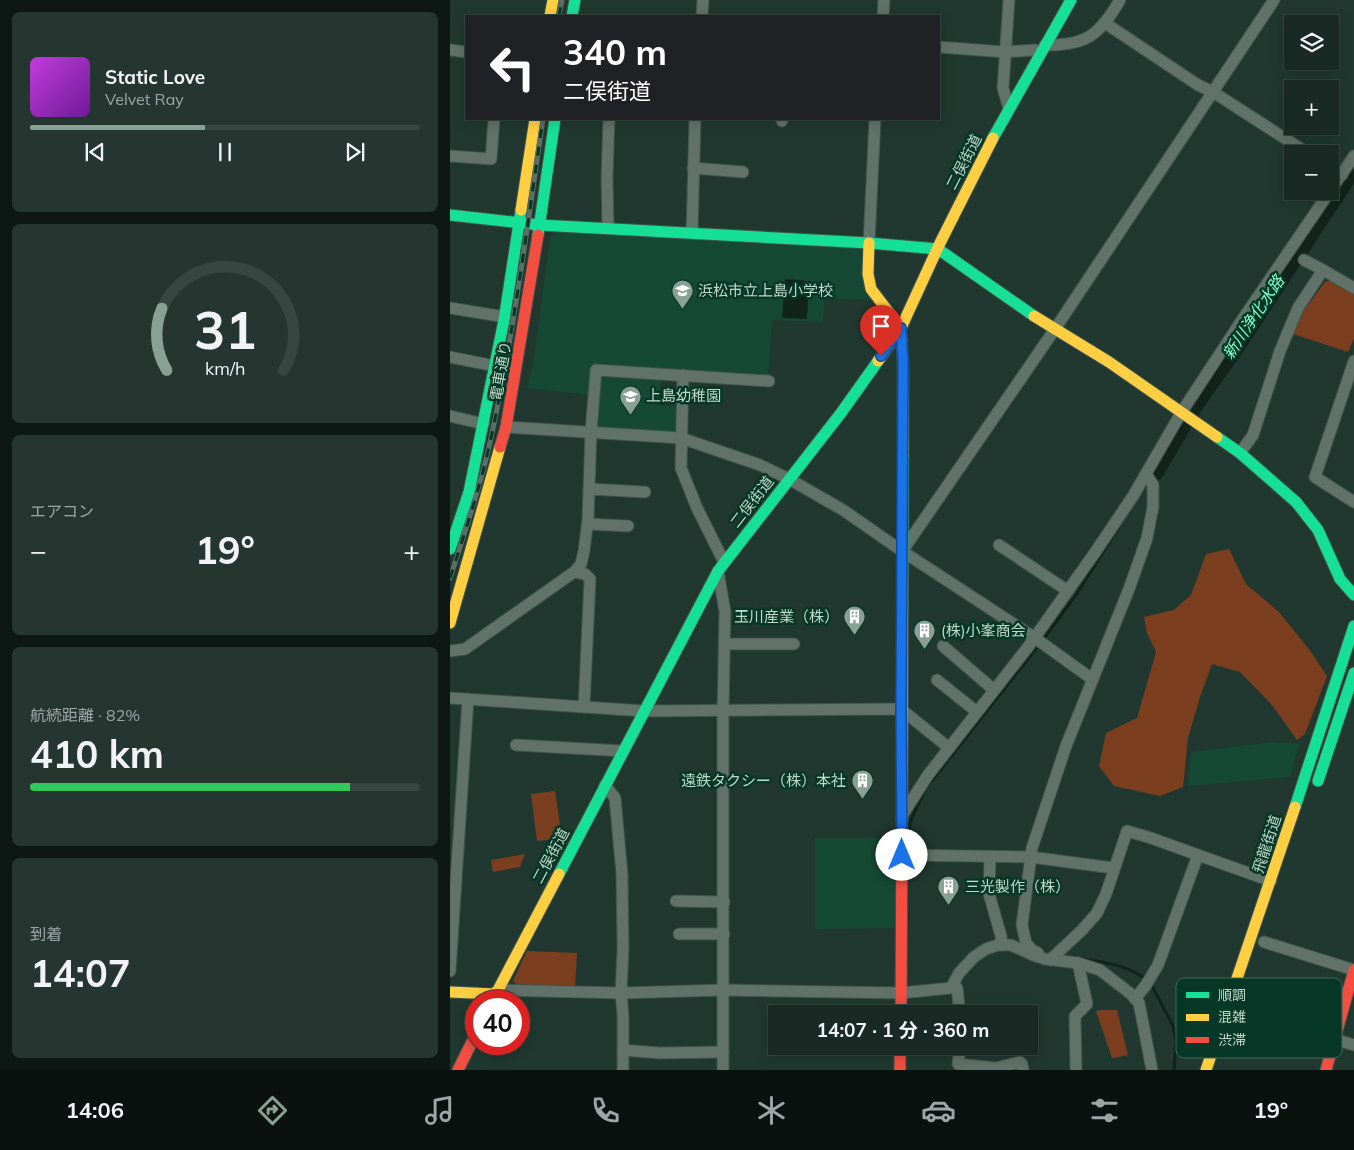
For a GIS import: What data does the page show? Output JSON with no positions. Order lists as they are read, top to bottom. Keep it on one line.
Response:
{"streets":{"main road":["二俣街道","電車通り","飛龍街道"]},"water":["新川浄化水路"],"places":{"school or university":["浜松市立上島小学校","上島幼稚園"],"building":["玉川産業（株）","(株)小峯商会","遠鉄タクシー（株）本社","三光製作（株）"]},"legend":["順調","混雑","渋滞"],"page":{"map_buttons":["+","−"],"turn":["340 m","二俣街道"],"song":["Static Love","Velvet Ray"],"tile":["エアコン",["航続距離 · 82%","410 km"],["到着","14:07"]],"heat":["−","19°","+"],"limit":"40","trip":"14:07 · 1 分 · 360 m","tabs":["14:06","19°"],"gauge":["31","km/h"]}}
